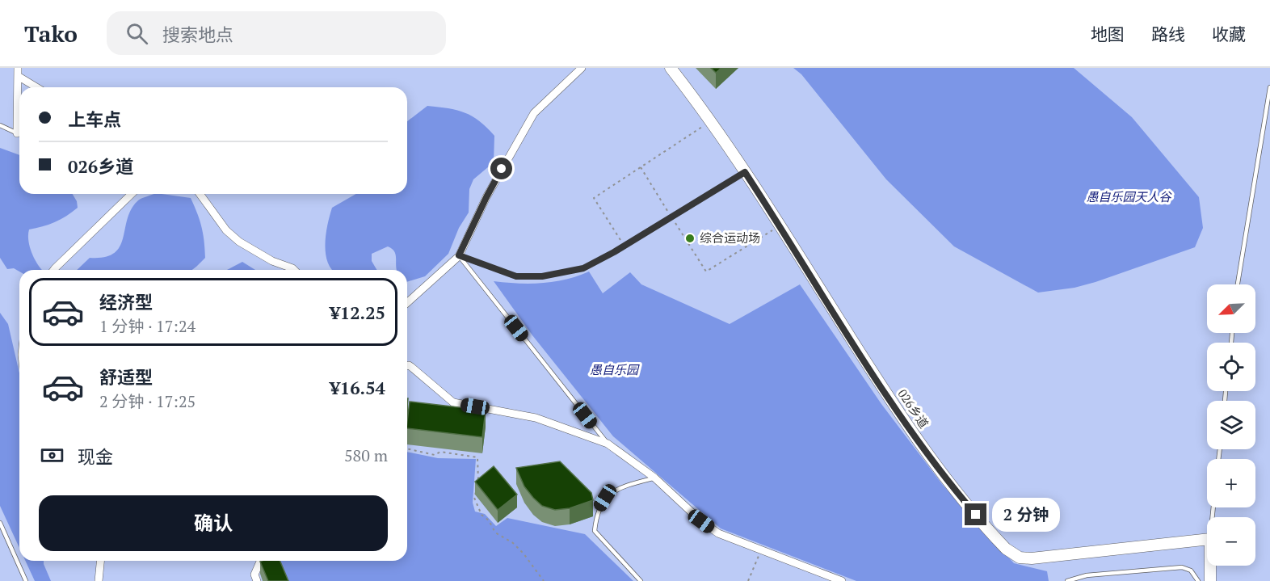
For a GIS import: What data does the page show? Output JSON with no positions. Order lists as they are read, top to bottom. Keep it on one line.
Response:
{"streets":{"street":["026乡道"]},"parks":["愚自乐园天人谷","愚自乐园"],"places":["综合运动场"],"north":"bottom left","page":{"header":"Tako","search":"搜索地点","nav":["地图","路线","收藏"],"banner":["上车点","026乡道"],"list":[{"name":"经济型","note":"1 分钟 · 17:24","value":"¥12.25"},{"name":"舒适型","note":"2 分钟 · 17:25","value":"¥16.54"}],"map_buttons":["+","−"],"pay":["现金","580 m"],"buttons":"确认","bubble":"2 分钟"}}
